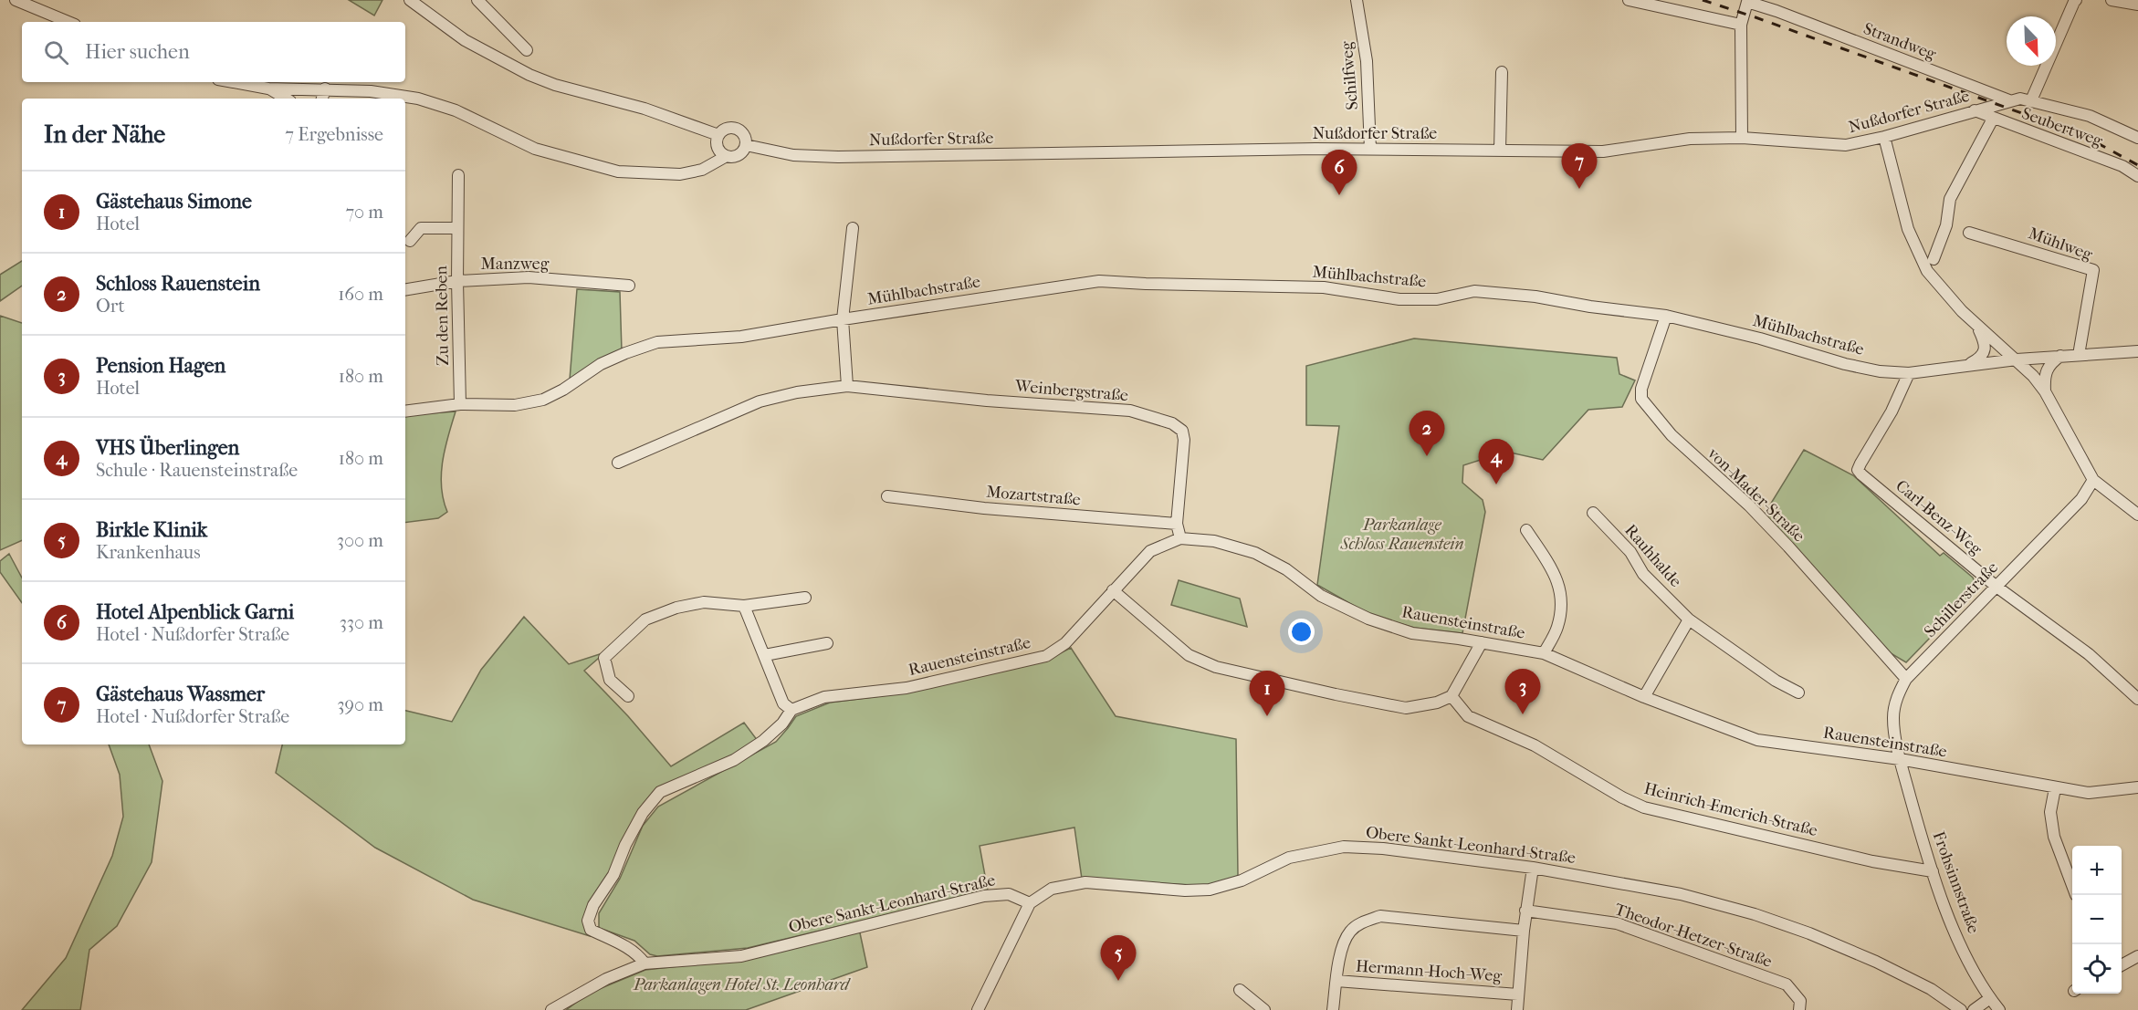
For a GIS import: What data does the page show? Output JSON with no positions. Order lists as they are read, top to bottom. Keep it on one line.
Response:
{"streets":{"street":["Strandweg","Schilfweg","Nußdorfer Straße","Seubertweg","Mühlweg","Manzweg","Mühlbachstraße","Zu den Reben","Weinbergstraße","von-Mader-Straße","Mozartstraße","Carl-Benz-Weg","Rauhhalde","Schillerstraße","Rauensteinstraße","Heinrich-Emerich-Straße","Obere Sankt-Leonhard-Straße","Frohsinnstraße","Theodor-Hetzer-Straße","Hermann-Hoch-Weg"]},"crossings":[["Strandweg","Nußdorfer Straße"],["Schilfweg","Nußdorfer Straße"],["Nußdorfer Straße","Seubertweg"],["Mühlweg","Mühlbachstraße"],["Manzweg","Zu den Reben"],["Mühlbachstraße","Zu den Reben"],["Mühlbachstraße","von-Mader-Straße"],["Mühlbachstraße","Carl-Benz-Weg"],["Weinbergstraße","Mozartstraße"],["Weinbergstraße","Rauensteinstraße"],["von-Mader-Straße","Schillerstraße"],["Carl-Benz-Weg","Schillerstraße"],["Schillerstraße","Rauensteinstraße"],["Schillerstraße","Frohsinnstraße"],["Rauensteinstraße","Obere Sankt-Leonhard-Straße"],["Rauensteinstraße","Frohsinnstraße"],["Heinrich-Emerich-Straße","Frohsinnstraße"]],"parks":["Parkanlage Schloss Rauenstein","Parkanlagen Hotel St. Leonhard"],"north":"bottom right","page":{"search":"Hier suchen","heading":["In der Nähe","7 Ergebnisse"],"pins":["7","6","2","4","3","1","5"],"list":[{"mark":"1","name":"Gästehaus Simone","note":"Hotel","value":"70 m"},{"mark":"2","name":"Schloss Rauenstein","note":"Ort","value":"160 m"},{"mark":"3","name":"Pension Hagen","note":"Hotel","value":"180 m"},{"mark":"4","name":"VHS Überlingen","note":"Schule · Rauensteinstraße","value":"180 m"},{"mark":"5","name":"Birkle Klinik","note":"Krankenhaus","value":"300 m"},{"mark":"6","name":"Hotel Alpenblick Garni","note":"Hotel · Nußdorfer Straße","value":"330 m"},{"mark":"7","name":"Gästehaus Wassmer","note":"Hotel · Nußdorfer Straße","value":"390 m"}],"map_buttons":["+","−"]}}
